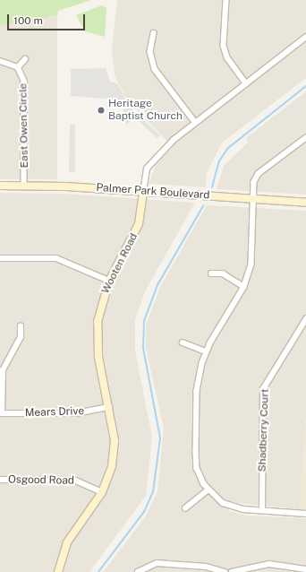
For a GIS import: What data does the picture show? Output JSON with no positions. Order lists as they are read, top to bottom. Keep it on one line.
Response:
{"streets":{"street":["East Owen Circle","Palmer Park Boulevard","Wooten Road","Mears Drive","Shadberry Court","Osgood Road"]},"crossings":[["East Owen Circle","Palmer Park Boulevard"],["Palmer Park Boulevard","Wooten Road"],["Wooten Road","Mears Drive"],["Wooten Road","Osgood Road"]],"places":["Heritage Baptist Church"],"scale_bar":"100 m"}
